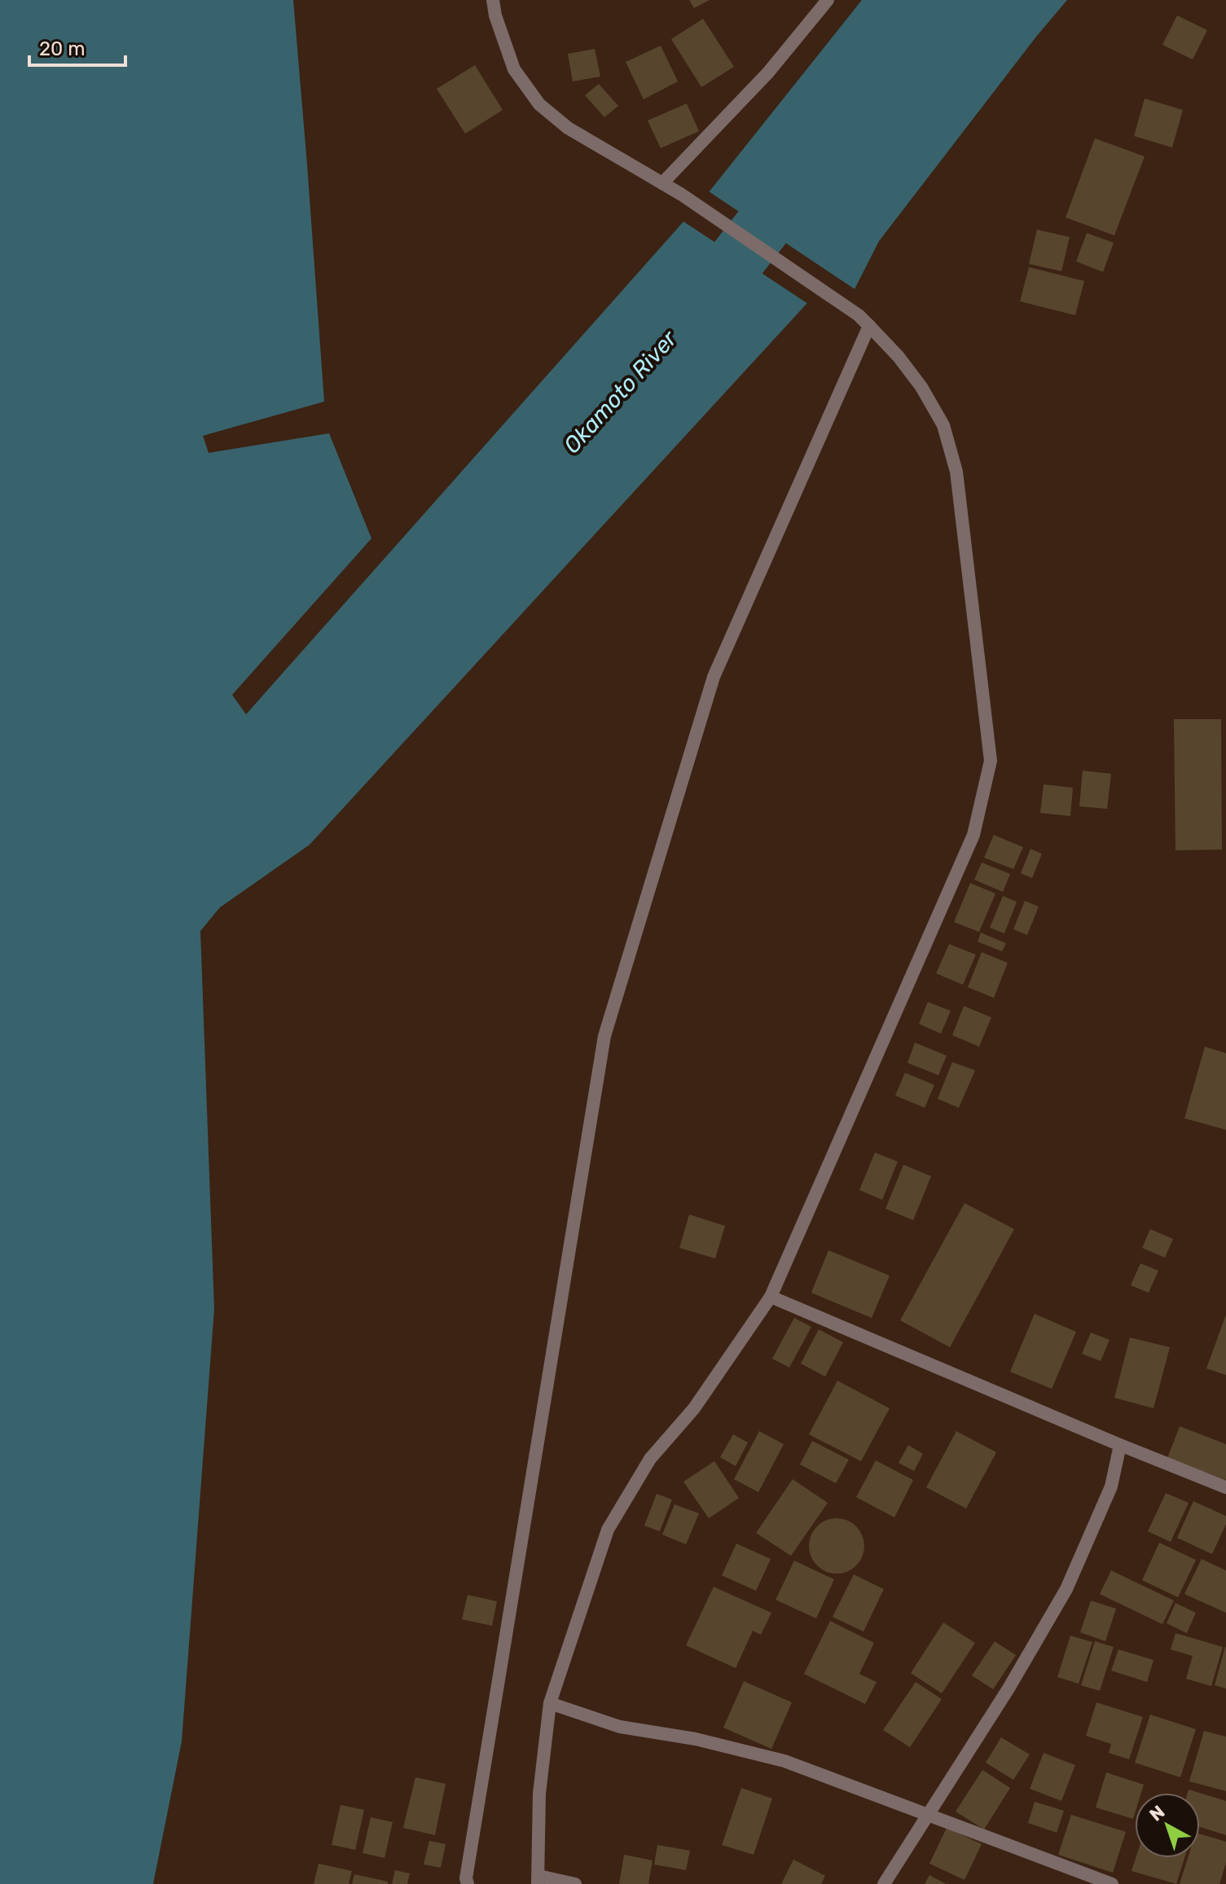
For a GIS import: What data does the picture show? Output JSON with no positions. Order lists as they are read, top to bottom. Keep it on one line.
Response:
{"water":["Okamoto River"],"scale_bar":"20 m","north":"top left"}
